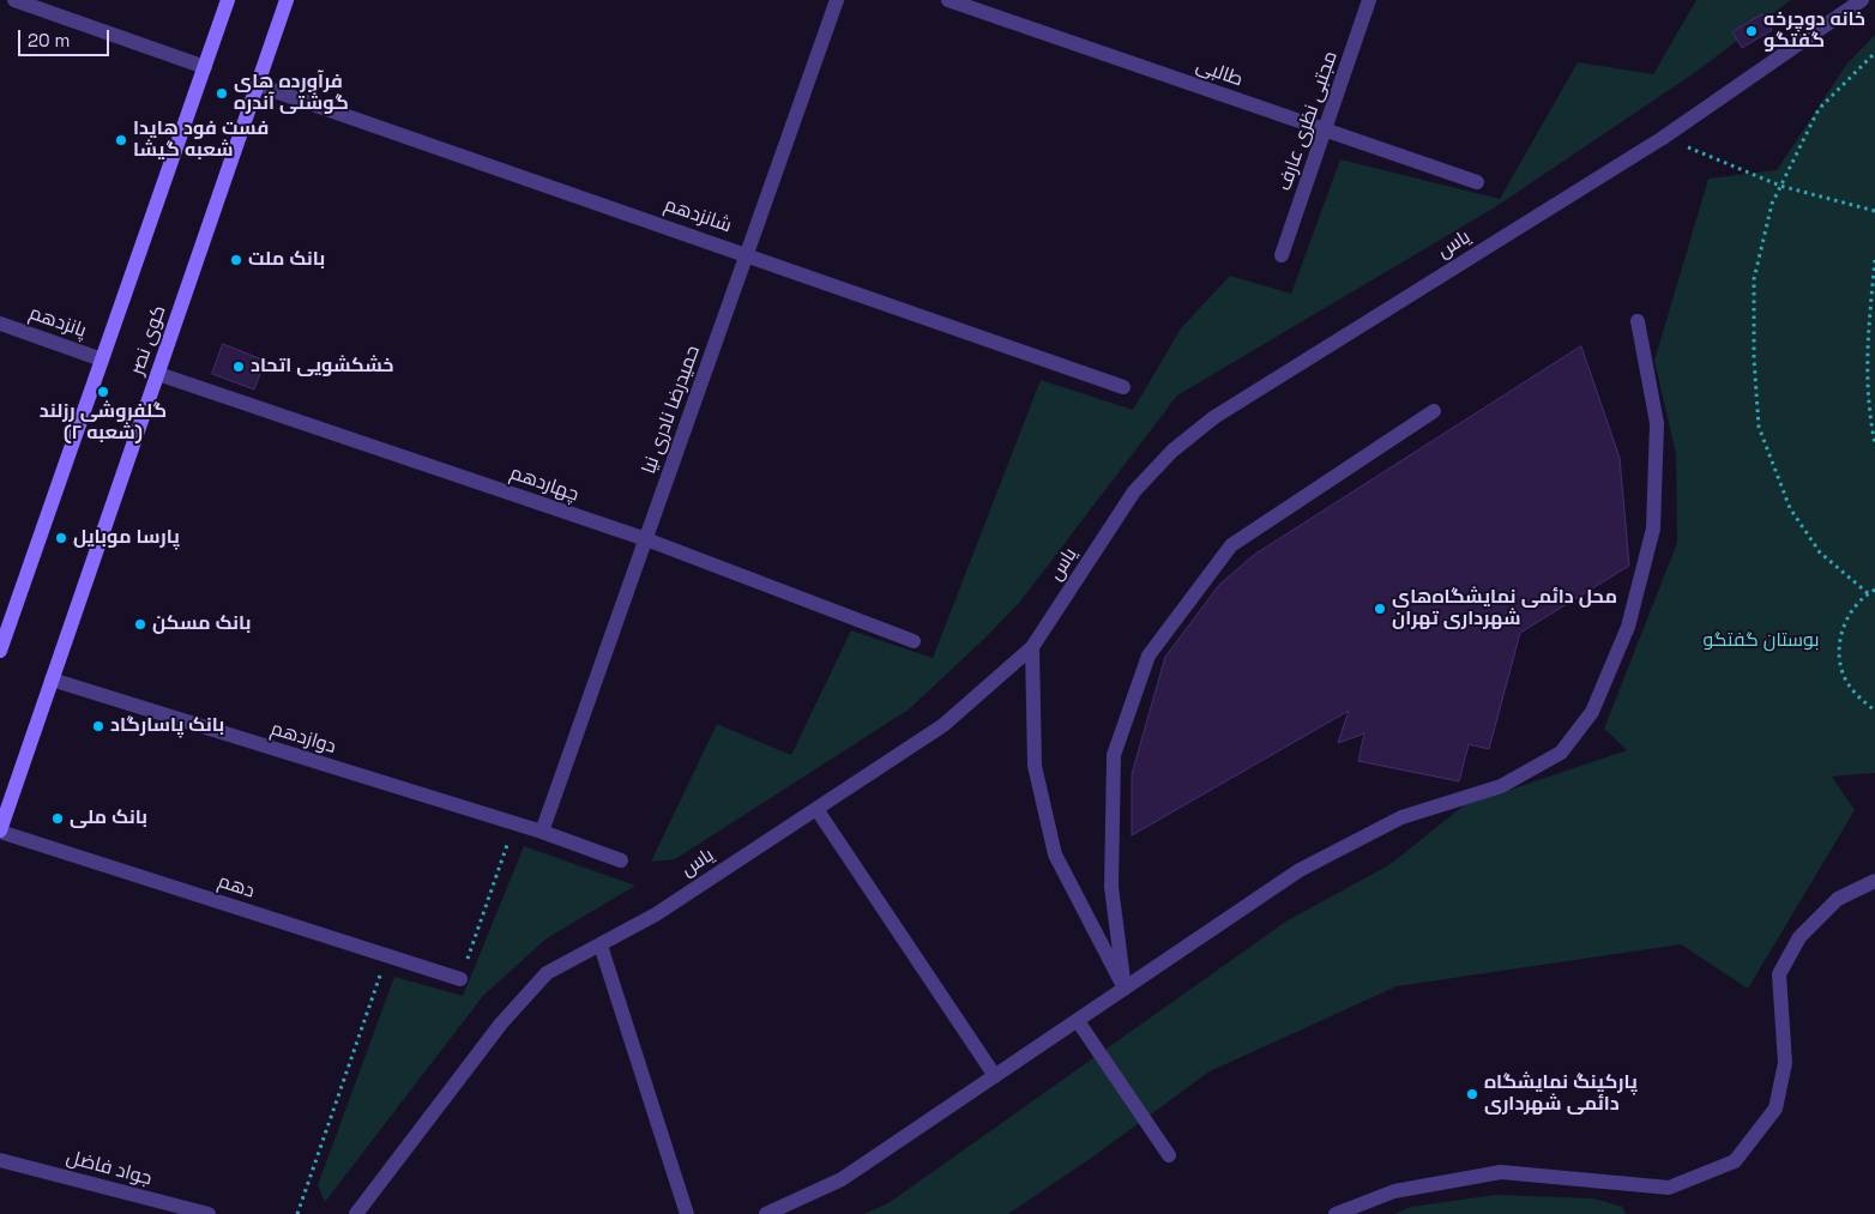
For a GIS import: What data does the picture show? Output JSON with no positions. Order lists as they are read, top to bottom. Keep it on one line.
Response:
{"streets":{"main road":["کوی نصر"],"street":["طالبی","مجتبی نظری عارف","شانزدهم","یاس","پانزدهم","حمیدرضا نادری نیا","چهاردهم","دوازدهم","دهم","جواد فاضل"]},"crossings":[["طالبی","مجتبی نظری عارف"],["شانزدهم","کوی نصر"],["شانزدهم","حمیدرضا نادری نیا"],["پانزدهم","کوی نصر"],["کوی نصر","چهاردهم"],["کوی نصر","دوازدهم"],["کوی نصر","دهم"],["حمیدرضا نادری نیا","چهاردهم"],["حمیدرضا نادری نیا","دوازدهم"]],"parks":["بوستان گفتگو"],"places":["خانه دوچرخه گفتگو","فرآورده های گوشتی آندره","فست فود هایدا شعبه گیشا","بانک ملت","خشکشویی اتحاد","گلفروشی رزلند (شعبه ۲)","پارسا موبایل","محل دائمی نمایشگاه‌های شهرداری تهران","بانک مسکن","بانک پاسارگاد","بانک ملی","پارکینگ نمایشگاه دائمی شهرداری"],"scale_bar":"20 m"}
